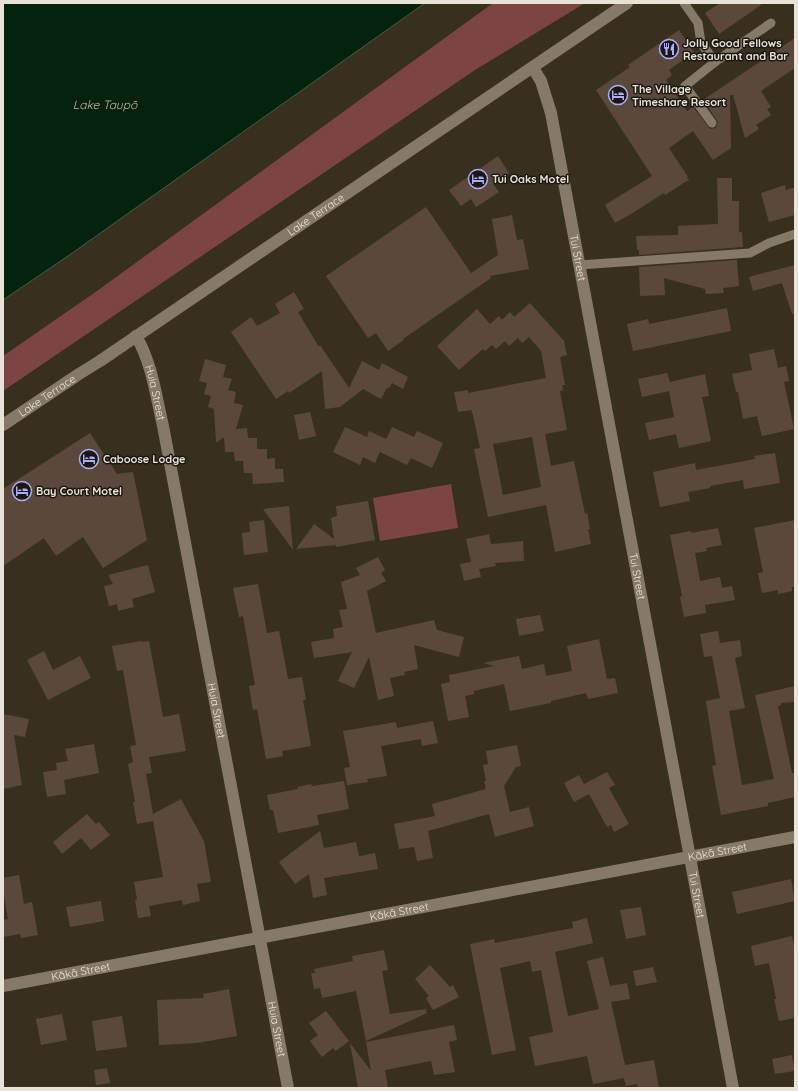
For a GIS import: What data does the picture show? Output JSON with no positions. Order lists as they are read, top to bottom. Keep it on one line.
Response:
{"streets":{"street":["Lake Terrace","Tui Street","Huia Street","Kākā Street"]},"crossings":[["Lake Terrace","Tui Street"],["Lake Terrace","Huia Street"],["Tui Street","Kākā Street"],["Huia Street","Kākā Street"]],"water":["Lake Taupō"],"places":{"restaurant":["Jolly Good Fellows Restaurant and Bar"],"hotel":["The Village Timeshare Resort","Tui Oaks Motel","Caboose Lodge","Bay Court Motel"]}}
